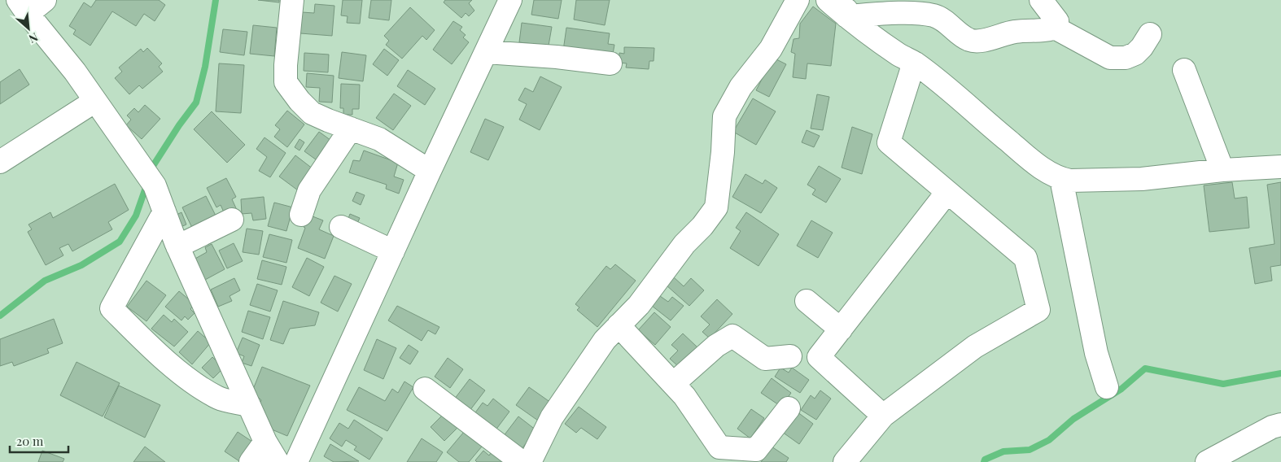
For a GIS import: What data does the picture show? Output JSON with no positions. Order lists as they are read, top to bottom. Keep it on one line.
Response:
{"scale_bar":"20 m","north":"bottom right"}
